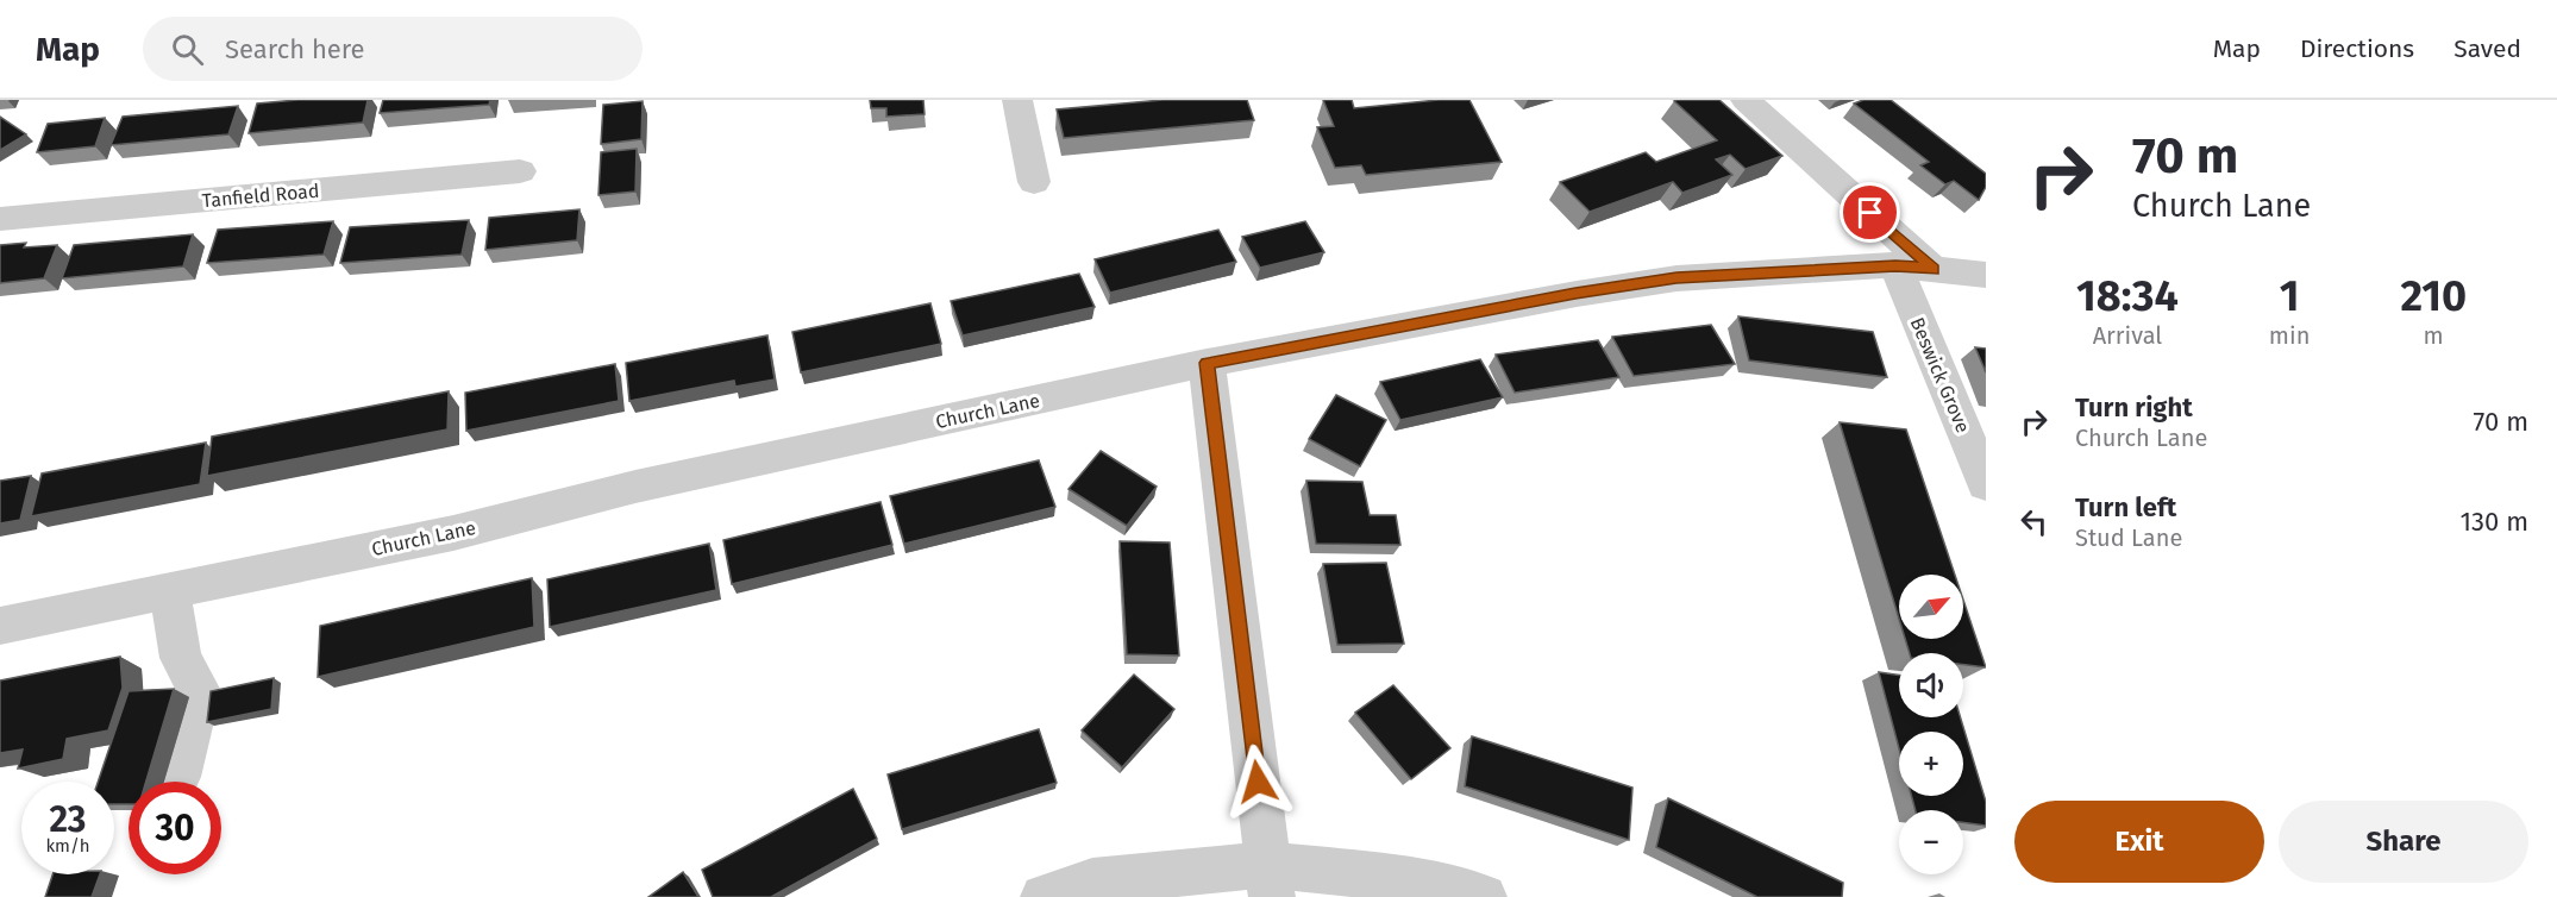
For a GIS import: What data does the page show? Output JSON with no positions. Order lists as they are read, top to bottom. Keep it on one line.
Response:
{"streets":{"street":["Tanfield Road","Beswick Grove","Church Lane"]},"crossings":[["Beswick Grove","Church Lane"]],"north":"top right","page":{"header":"Map","search":"Search here","nav":["Map","Directions","Saved"],"turn":["70 m","Church Lane"],"eta":["18:34","Arrival","1","min","210","m"],"list":[{"name":"Turn right","note":"Church Lane","value":"70 m"},{"name":"Turn left","note":"Stud Lane","value":"130 m"}],"map_buttons":["+","−"],"speed":"23 km/h","limit":"30","buttons":["Exit","Share"]}}
